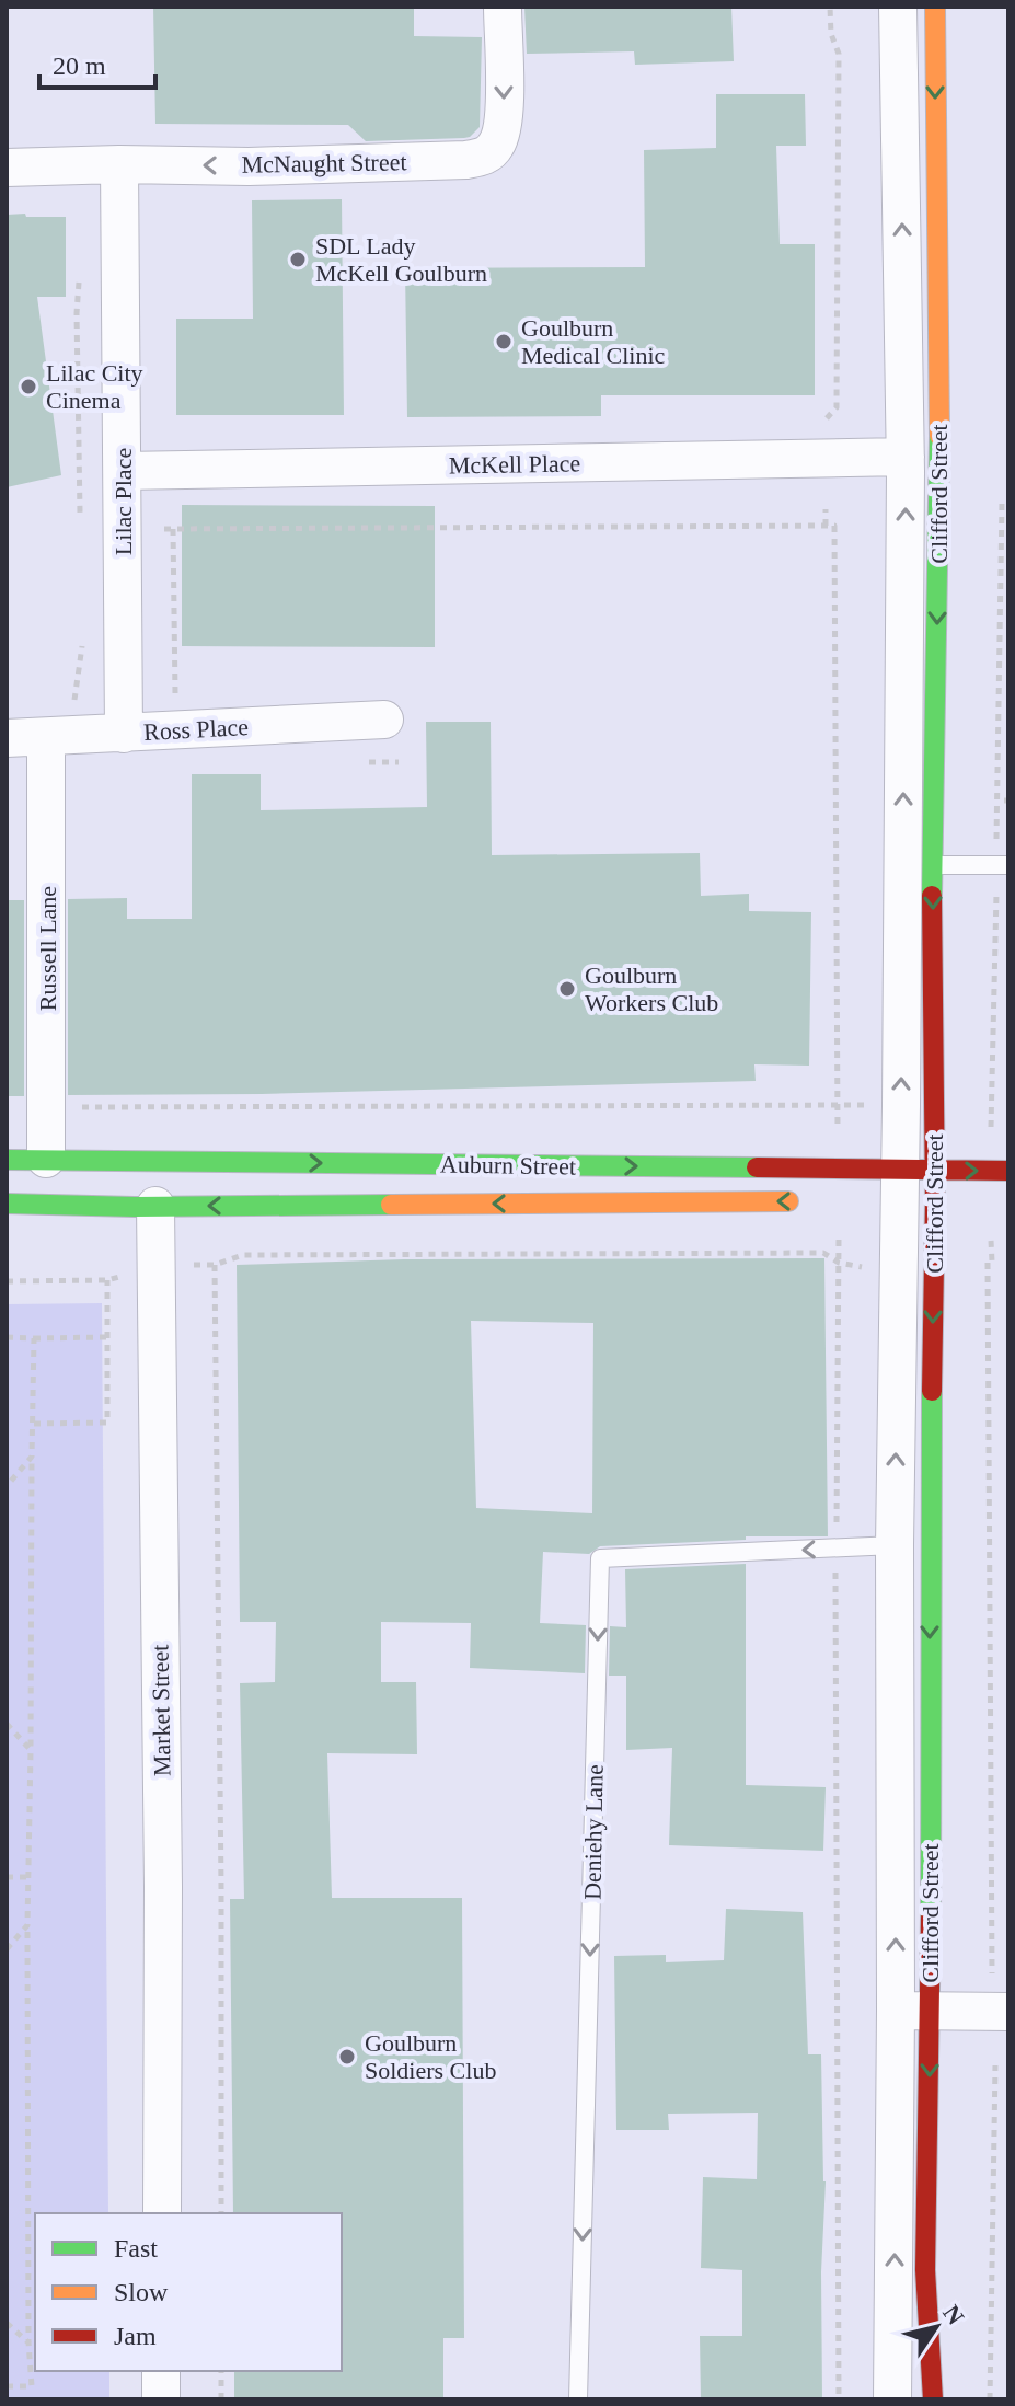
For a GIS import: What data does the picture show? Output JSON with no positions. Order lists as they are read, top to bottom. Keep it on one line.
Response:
{"streets":{"main road":["Clifford Street","Auburn Street"],"street":["McNaught Street","McKell Place","Lilac Place","Ross Place","Russell Lane","Market Street"],"lane":["Deniehy Lane"]},"crossings":[["McNaught Street","Lilac Place"],["McKell Place","Clifford Street"],["McKell Place","Lilac Place"],["Clifford Street","Auburn Street"],["Clifford Street","Deniehy Lane"],["Lilac Place","Ross Place"],["Ross Place","Russell Lane"],["Russell Lane","Auburn Street"],["Auburn Street","Market Street"]],"one_way":["Deniehy Lane"],"places":["SDL Lady McKell Goulburn","Goulburn Medical Clinic","Lilac City Cinema","Goulburn Workers Club","Goulburn Soldiers Club"],"legend":["Fast","Slow","Jam"],"scale_bar":"20 m","north":"top right"}
